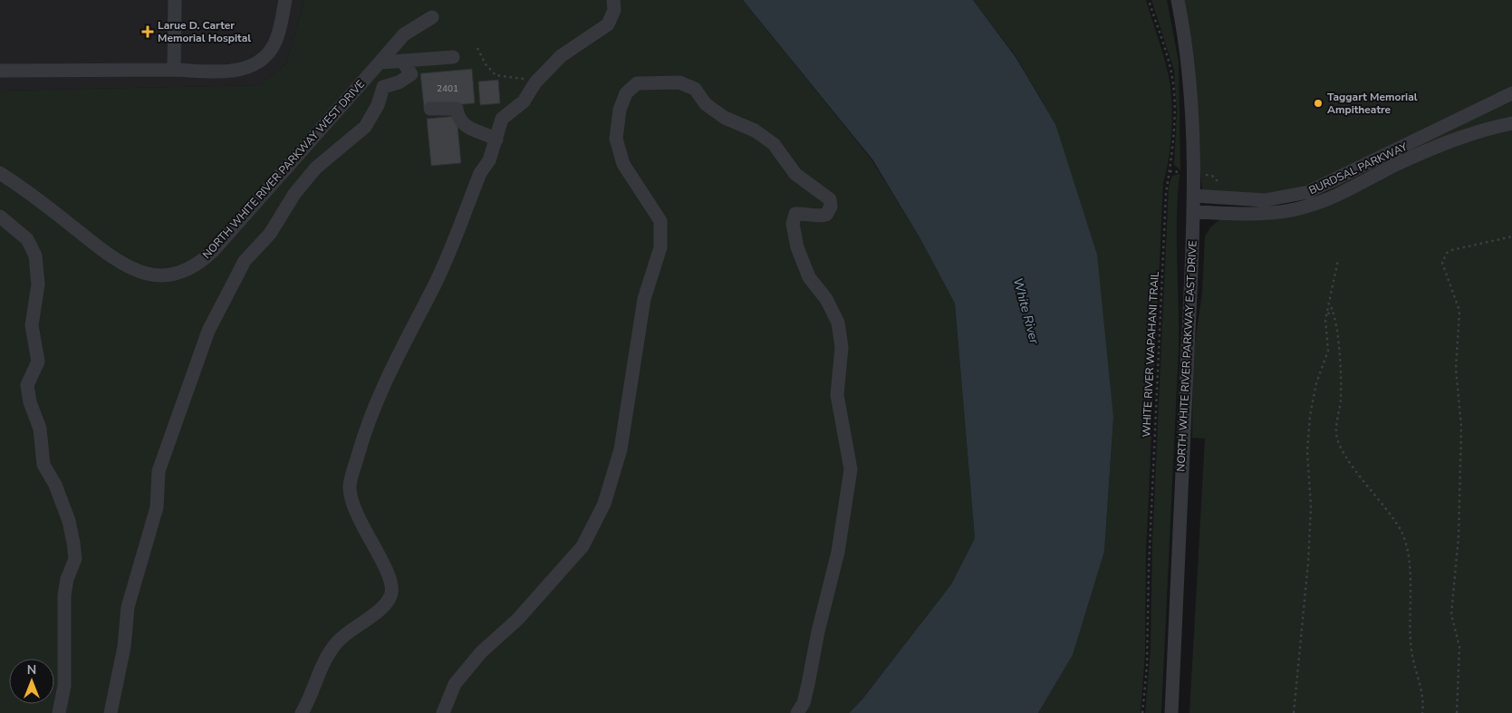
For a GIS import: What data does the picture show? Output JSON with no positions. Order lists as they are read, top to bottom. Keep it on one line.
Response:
{"streets":{"street":["BURDSAL PARKWAY","NORTH WHITE RIVER PARKWAY WEST DRIVE","NORTH WHITE RIVER PARKWAY EAST DRIVE"],"path":["WHITE RIVER WAPAHANI TRAIL"]},"crossings":[["BURDSAL PARKWAY","NORTH WHITE RIVER PARKWAY EAST DRIVE"]],"water":["White River"],"places":{"health":["Larue D. Carter Memorial Hospital"],"other":["Taggart Memorial Ampitheatre"]},"house_numbers":["2401"],"north":"top"}
